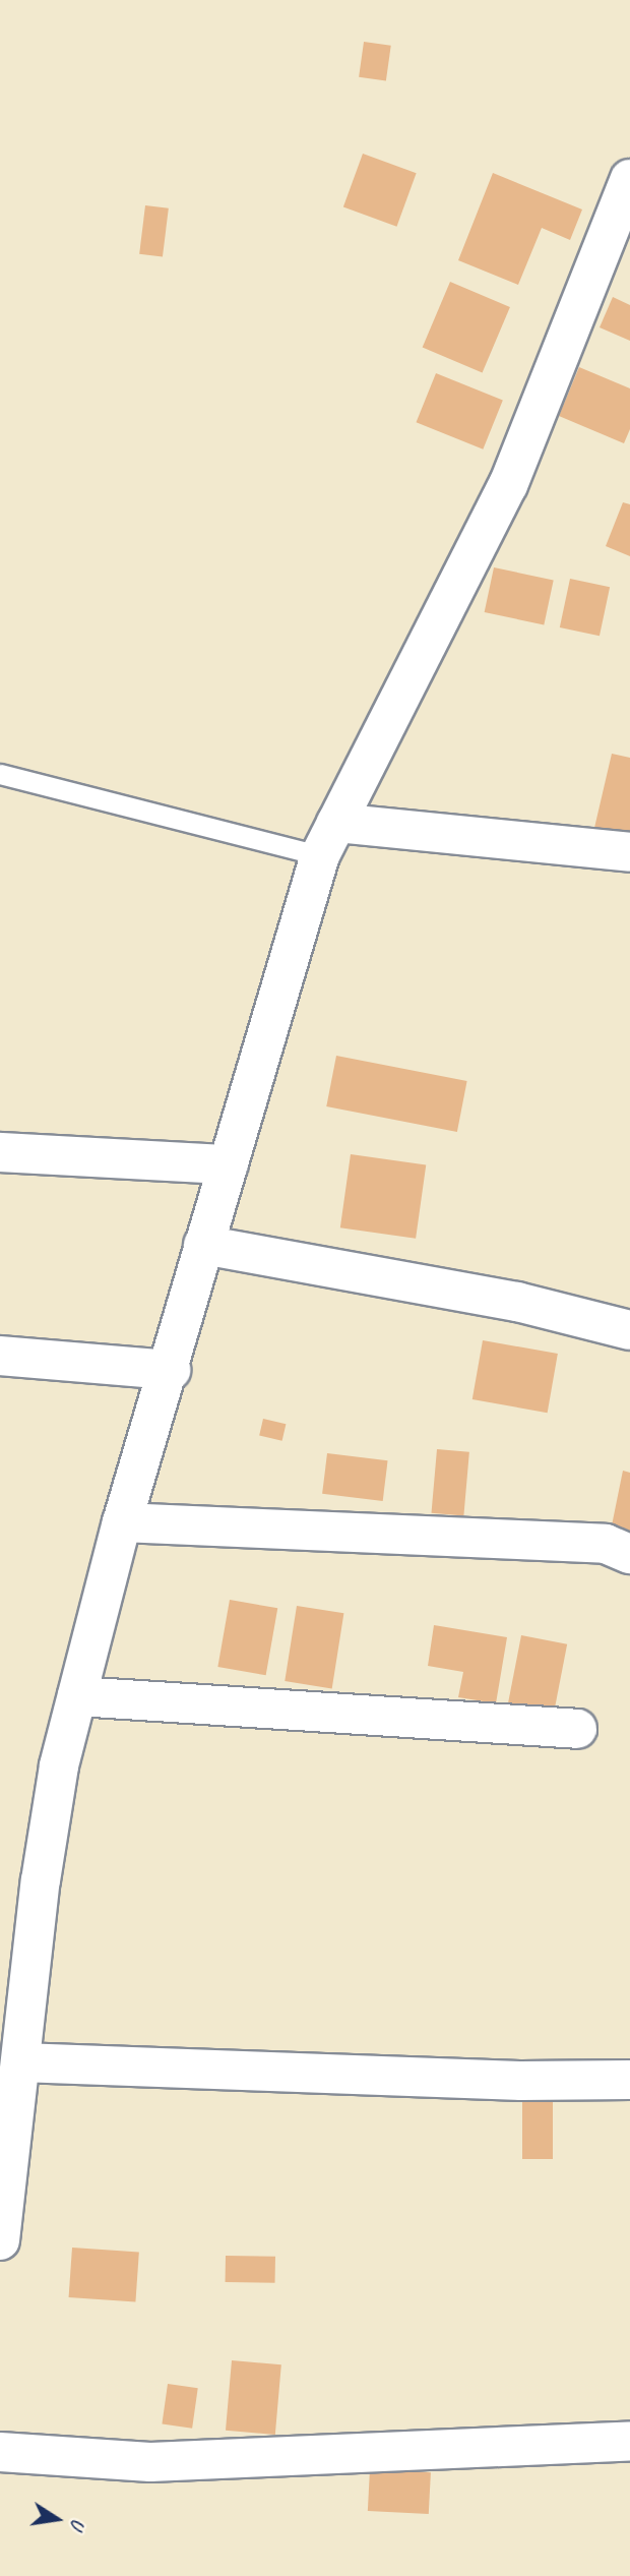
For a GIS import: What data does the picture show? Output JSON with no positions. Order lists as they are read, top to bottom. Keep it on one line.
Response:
{"north":"right"}
